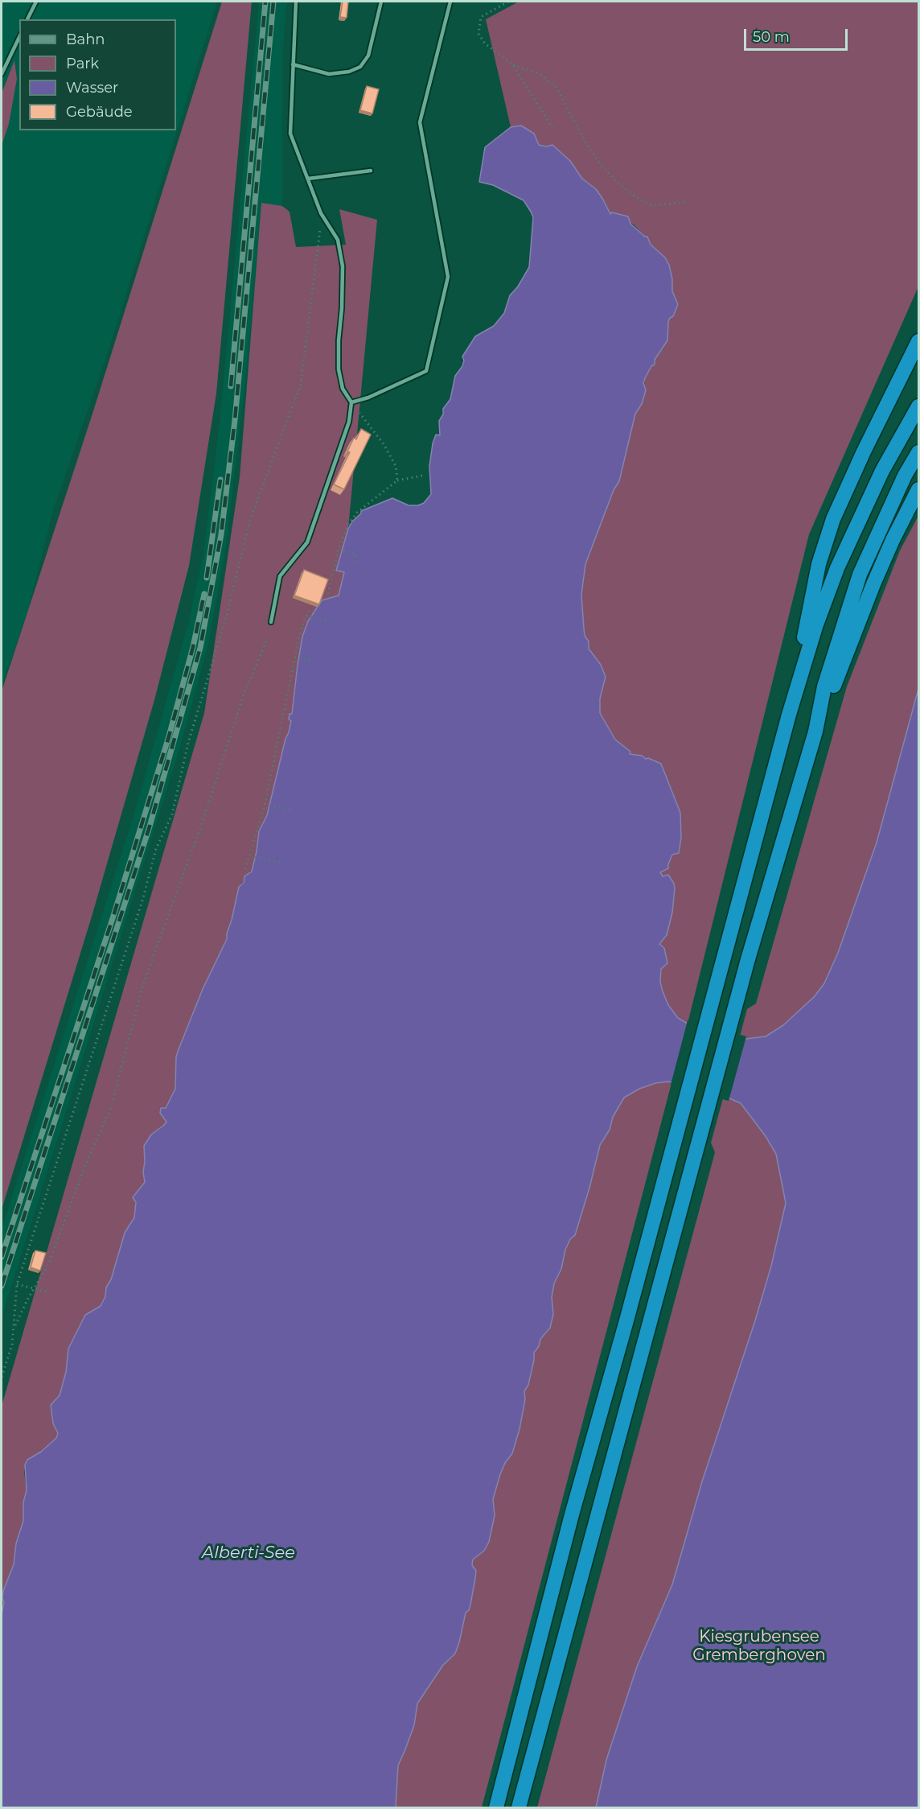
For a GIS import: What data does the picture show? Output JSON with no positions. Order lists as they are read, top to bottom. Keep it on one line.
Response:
{"water":["Alberti-See"],"parks":["Kiesgrubensee Gremberghoven"],"legend":["Bahn","Park","Wasser","Gebäude"],"scale_bar":"50 m"}
